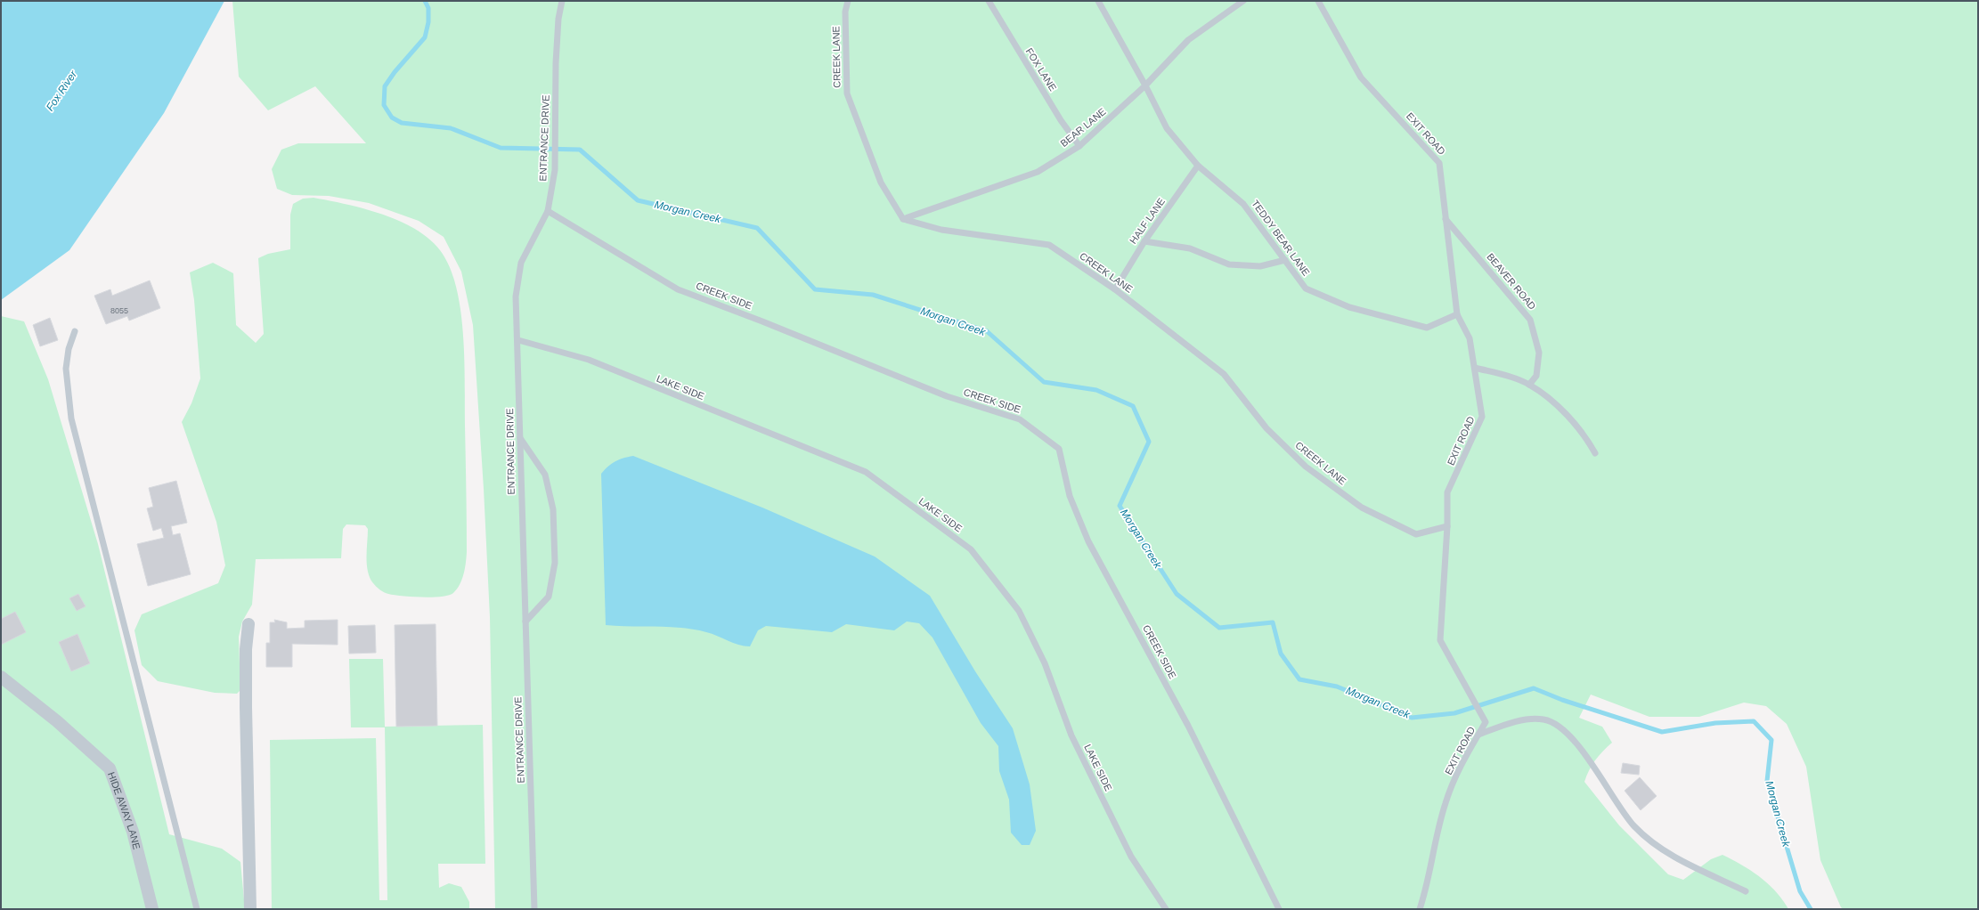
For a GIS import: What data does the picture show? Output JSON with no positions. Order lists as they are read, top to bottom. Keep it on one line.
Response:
{"streets":{"street":["HIDE AWAY LANE"],"lane":["CREEK LANE","FOX LANE","BEAR LANE","EXIT ROAD","ENTRANCE DRIVE","HALF LANE","TEDDY BEAR LANE","BEAVER ROAD","CREEK SIDE","LAKE SIDE"]},"crossings":[["CREEK LANE","BEAR LANE"],["CREEK LANE","EXIT ROAD"],["CREEK LANE","HALF LANE"],["FOX LANE","BEAR LANE"],["BEAR LANE","TEDDY BEAR LANE"],["EXIT ROAD","TEDDY BEAR LANE"],["EXIT ROAD","BEAVER ROAD"],["ENTRANCE DRIVE","CREEK SIDE"],["ENTRANCE DRIVE","LAKE SIDE"],["HALF LANE","TEDDY BEAR LANE"]],"water":["Fox River","Morgan Creek"],"house_numbers":["8055"]}
